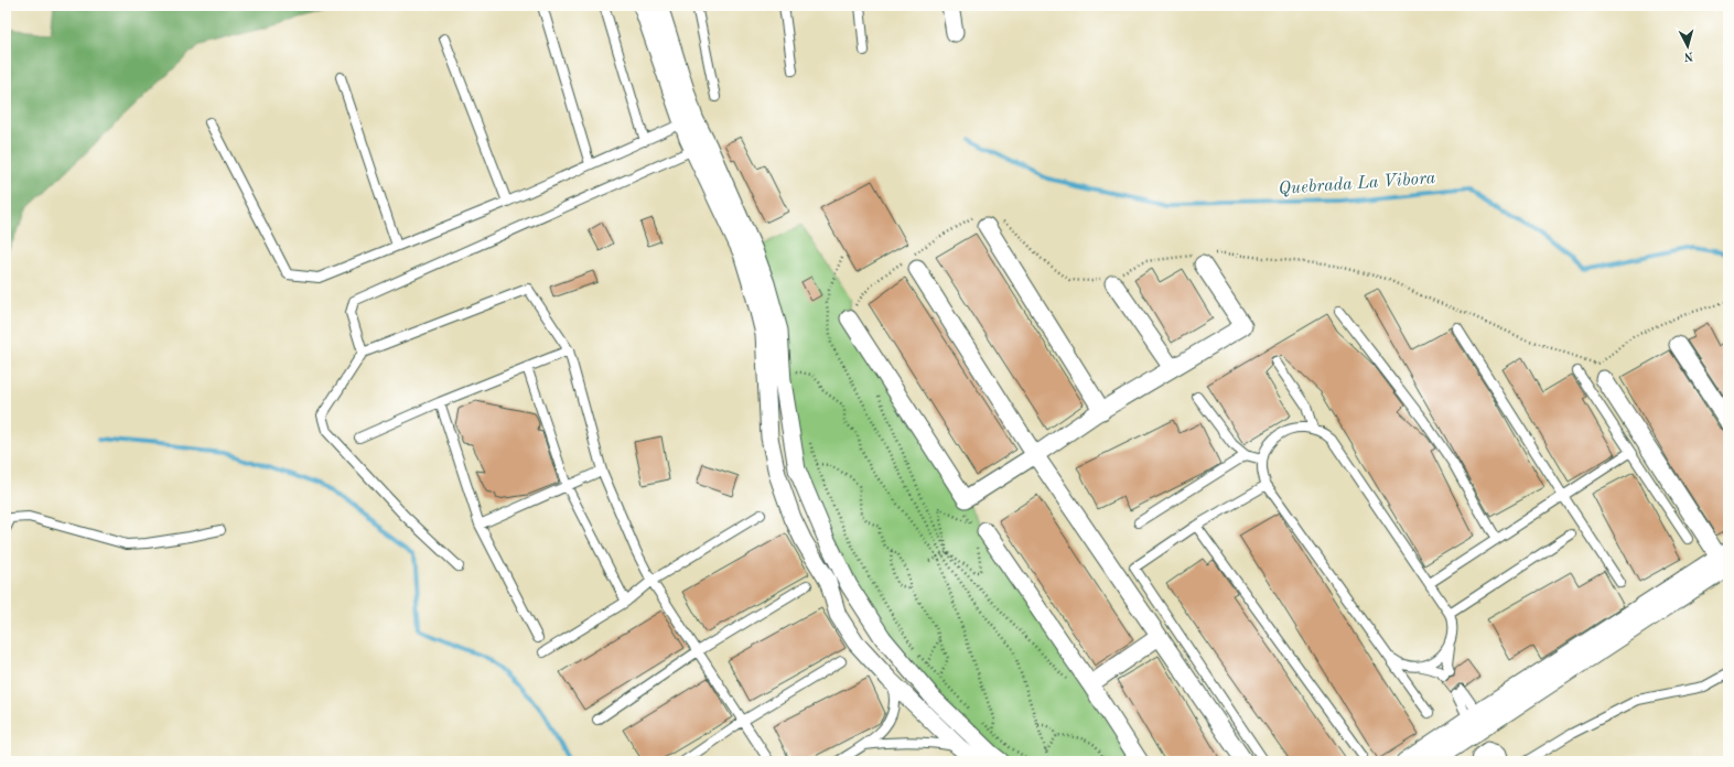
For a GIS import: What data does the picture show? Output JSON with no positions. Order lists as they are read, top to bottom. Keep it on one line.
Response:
{"water":["Quebrada La Vibora"],"north":"bottom"}
